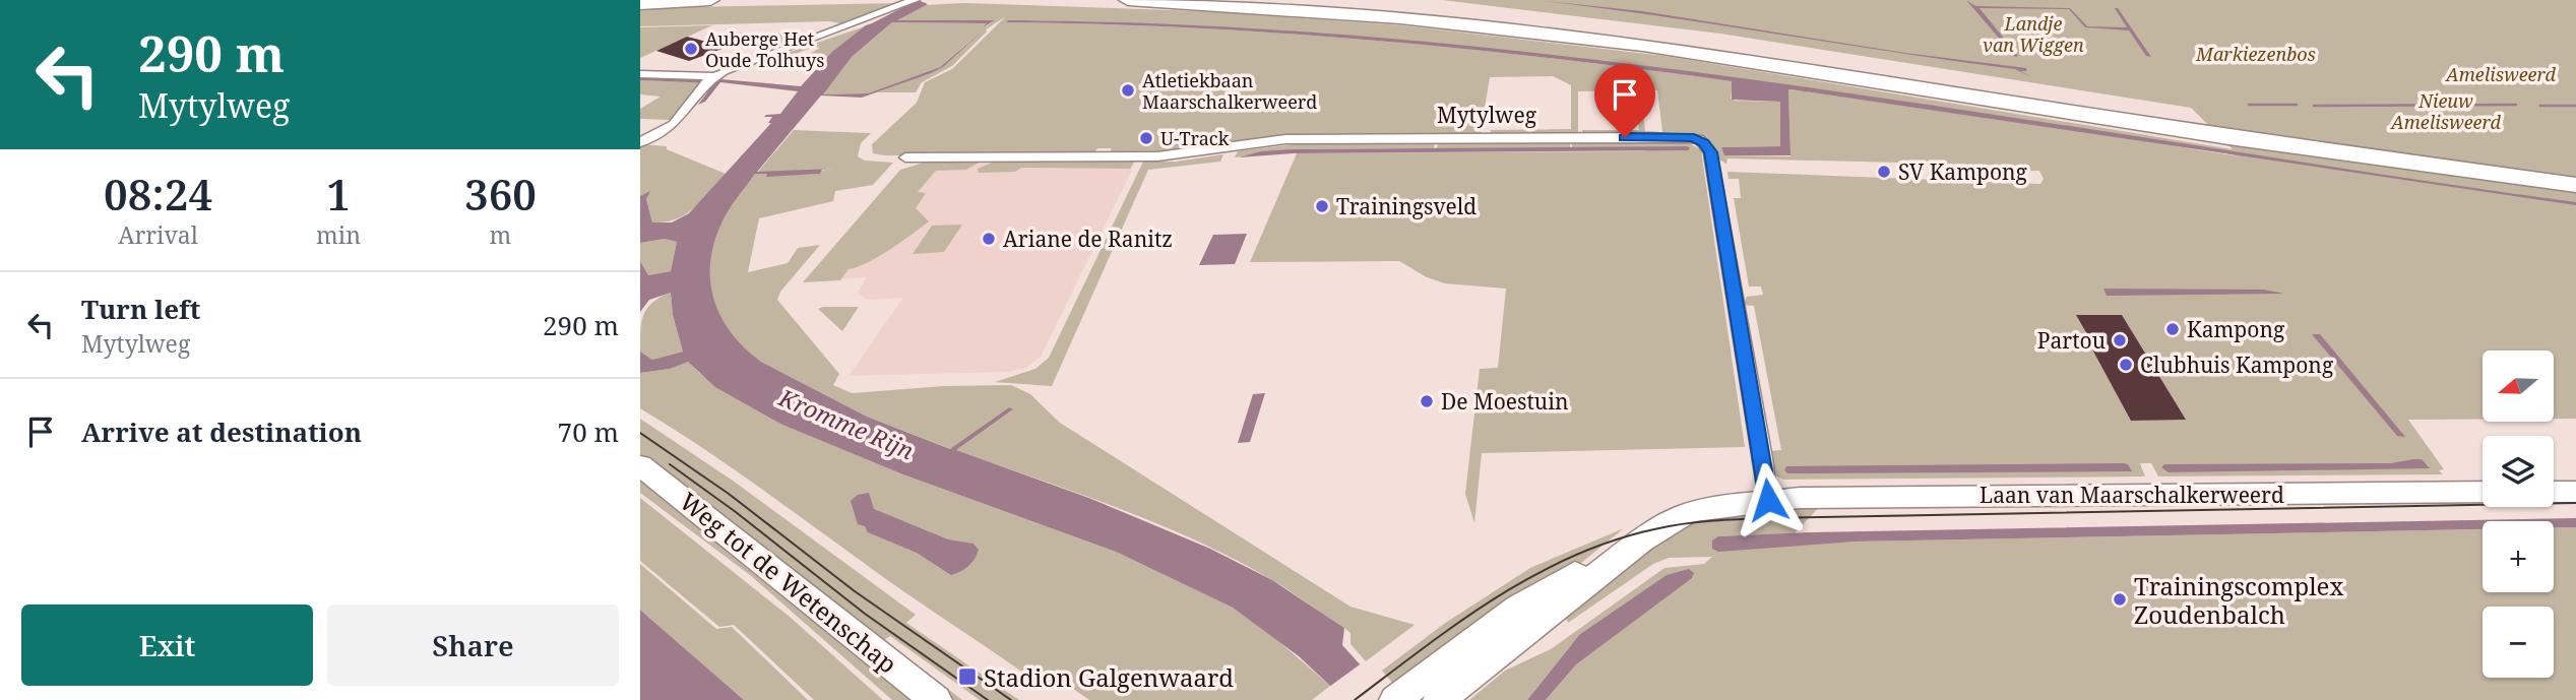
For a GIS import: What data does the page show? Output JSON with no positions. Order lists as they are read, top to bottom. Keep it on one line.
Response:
{"streets":{"main road":["Laan van Maarschalkerweerd","Weg tot de Wetenschap"],"street":["Mytylweg"]},"crossings":[["Mytylweg","Laan van Maarschalkerweerd"]],"water":["Kromme Rijn"],"parks":["Landje van Wiggen","Markiezenbos","Amelisweerd","Nieuw Amelisweerd"],"places":{"other":["Auberge Het Oude Tolhuys","Atletiekbaan Maarschalkerweerd","U-Track","SV Kampong","Trainingsveld","Ariane de Ranitz","Kampong","Partou","Clubhuis Kampong","De Moestuin","Trainingscomplex Zoudenbalch"],"transit":["Stadion Galgenwaard"]},"north":"left","page":{"turn":["290 m","Mytylweg"],"eta":["08:24","Arrival","1","min","360","m"],"list":[{"name":"Turn left","note":"Mytylweg","value":"290 m"},{"name":"Arrive at destination","value":"70 m"}],"map_buttons":["+","−"],"buttons":["Exit","Share"]}}
